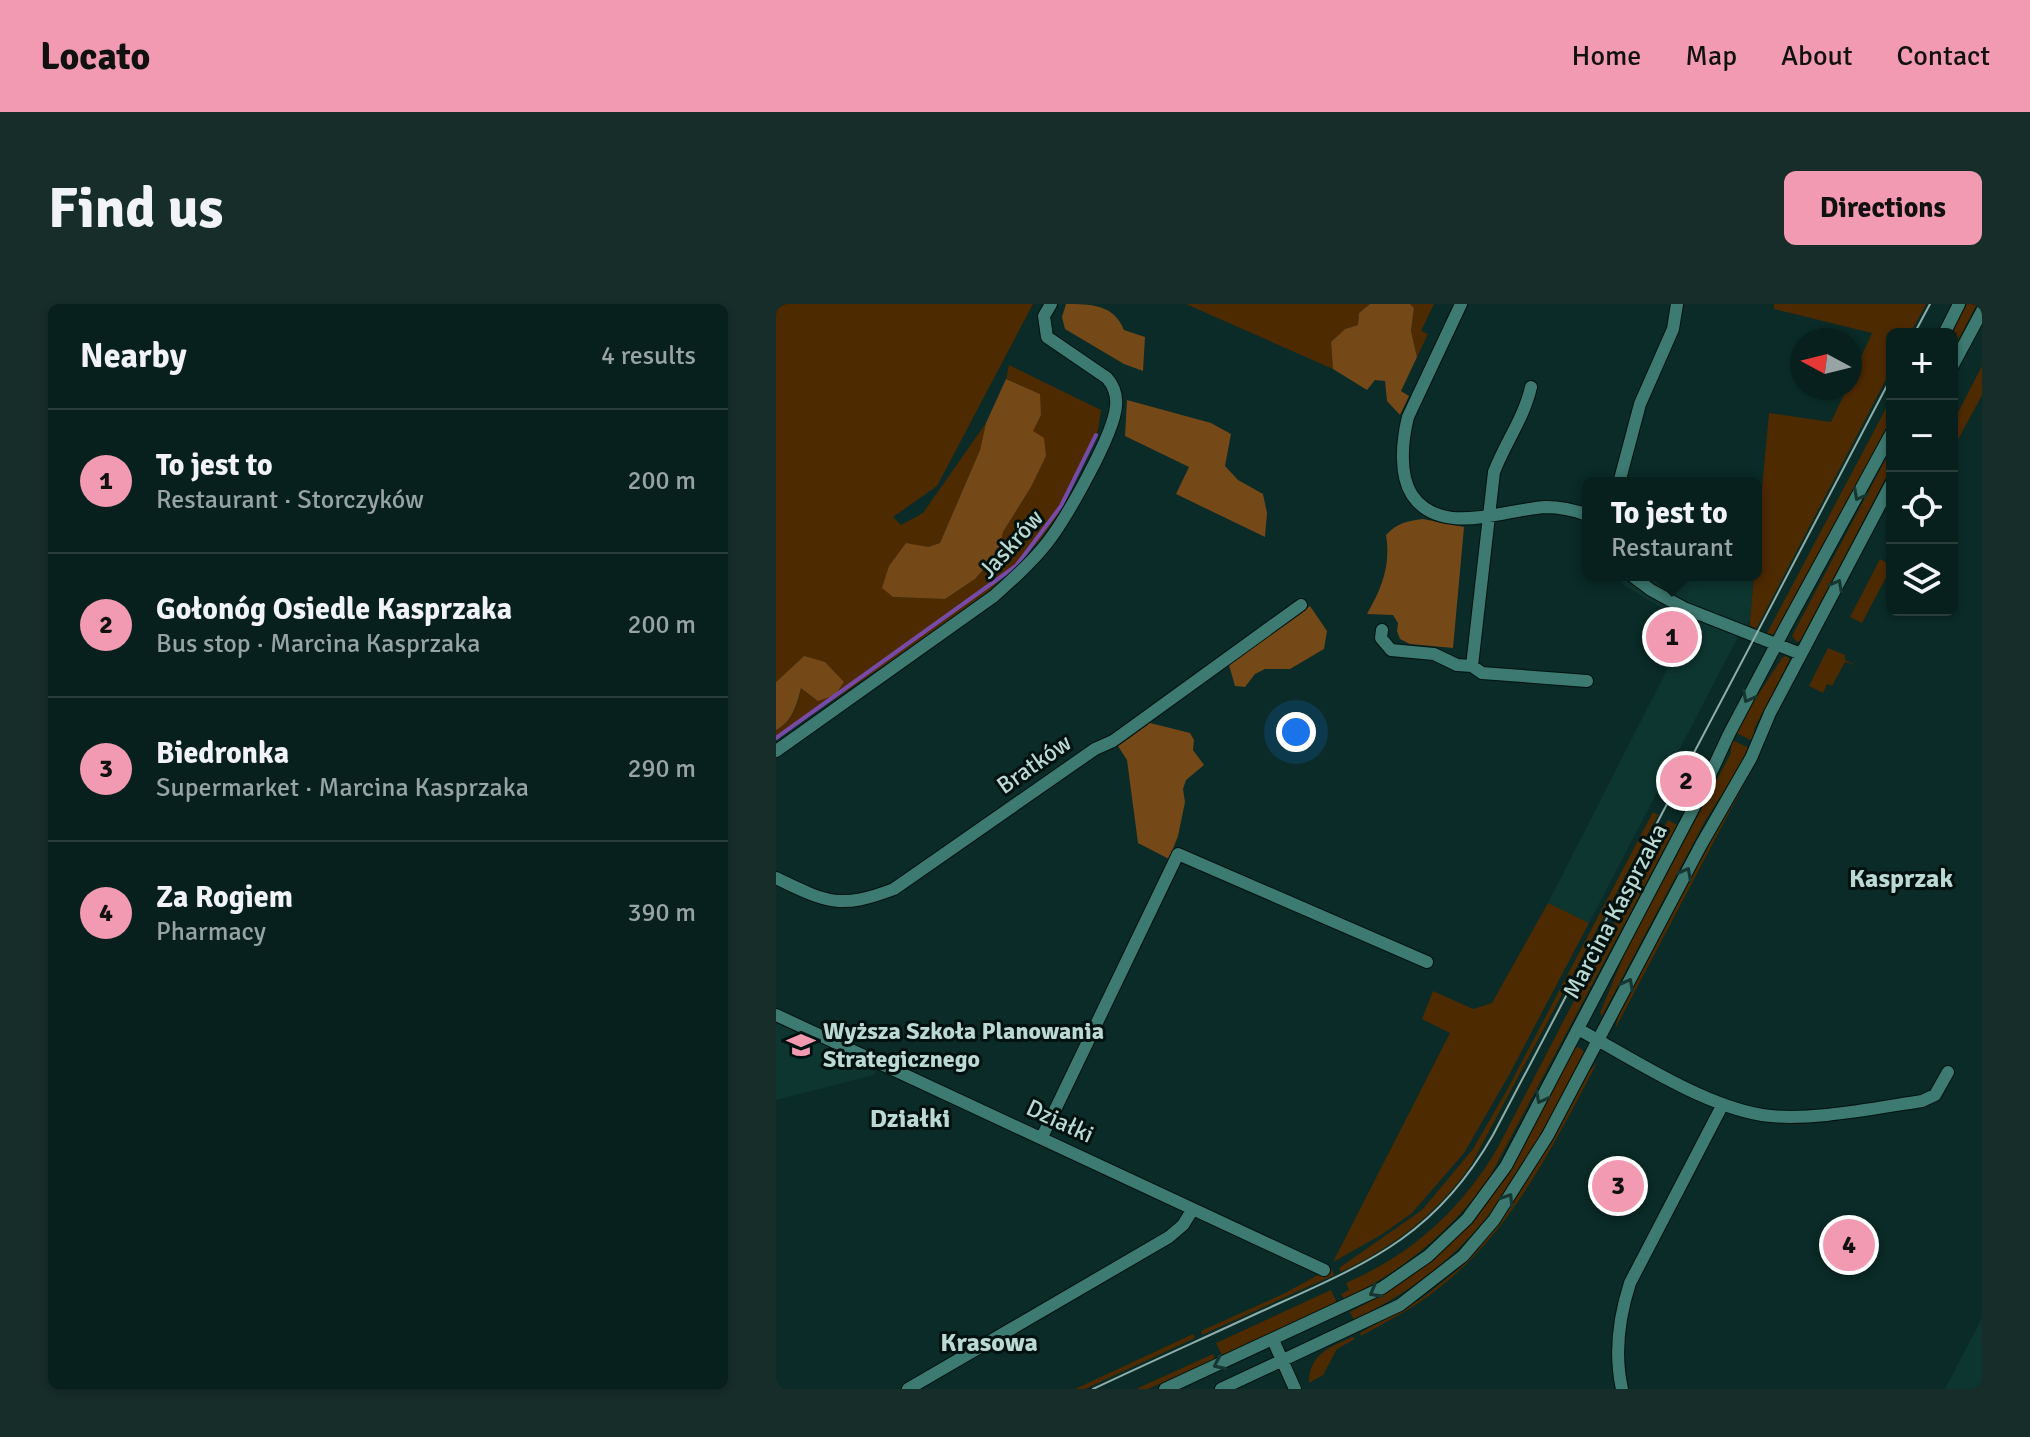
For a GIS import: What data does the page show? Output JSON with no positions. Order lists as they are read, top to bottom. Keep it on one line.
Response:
{"streets":{"street":["Jaskrów","Bratków","Marcina Kasprzaka","Działki"]},"districts":["Kasprzak","Działki","Krasowa"],"places":{"school or university":["Wyższa Szkoła Planowania Strategicznego"]},"north":"left","page":{"header":"Locato","nav":["Home","Map","About","Contact"],"buttons":"Directions","title":"Find us","heading":["Nearby","4 results"],"map_buttons":["+","−"],"list":[{"mark":"1","name":"To jest to","note":"Restaurant · Storczyków","value":"200 m"},{"mark":"2","name":"Gołonóg Osiedle Kasprzaka","note":"Bus stop · Marcina Kasprzaka","value":"200 m"},{"mark":"3","name":"Biedronka","note":"Supermarket · Marcina Kasprzaka","value":"290 m"},{"mark":"4","name":"Za Rogiem","note":"Pharmacy","value":"390 m"}],"popup":["To jest to","Restaurant"],"pins":["1","2","3","4"]}}
